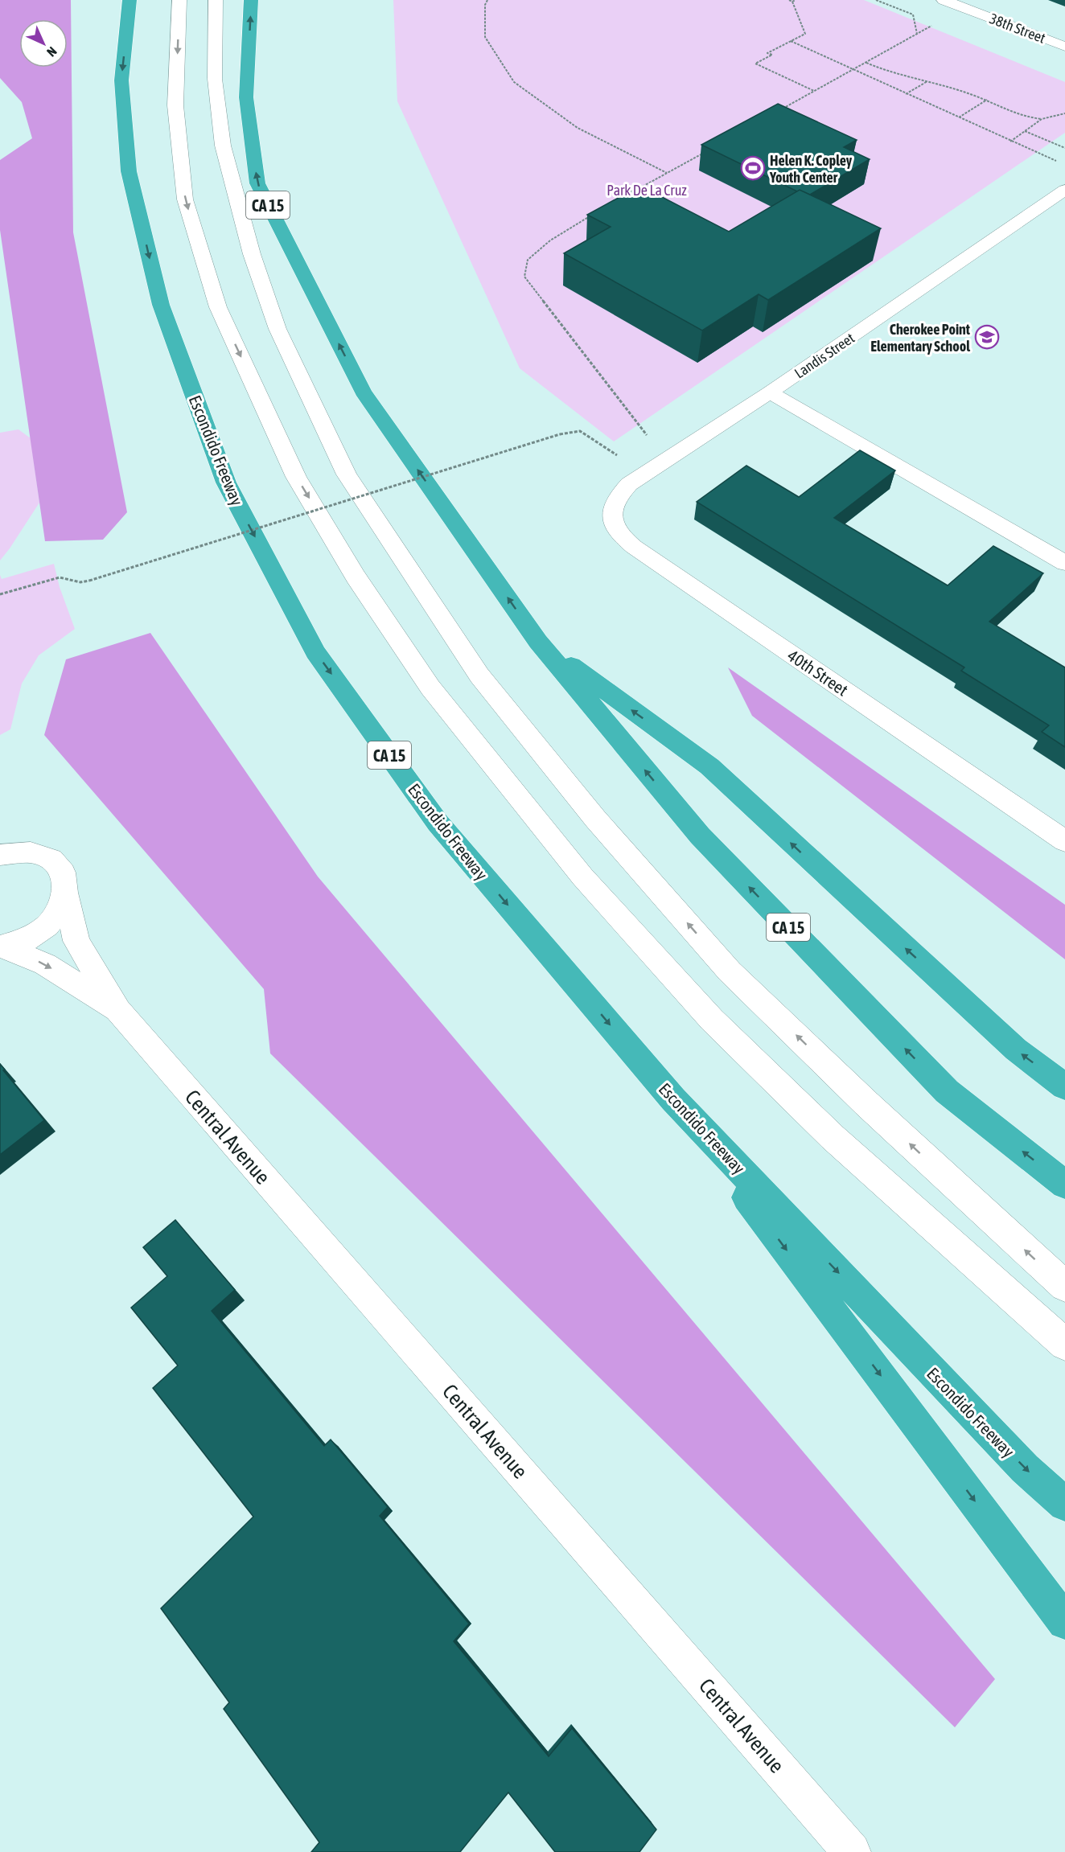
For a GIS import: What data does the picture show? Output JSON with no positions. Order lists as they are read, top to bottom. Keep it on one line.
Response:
{"streets":{"highway":["CA 15","Escondido Freeway"],"street":["38th Street","Landis Street","40th Street","Central Avenue"]},"crossings":[["Landis Street","40th Street"]],"parks":["Park De La Cruz"],"places":{"sports":["Helen K. Copley Youth Center"],"school or university":["Cherokee Point Elementary School"]},"north":"bottom right"}
